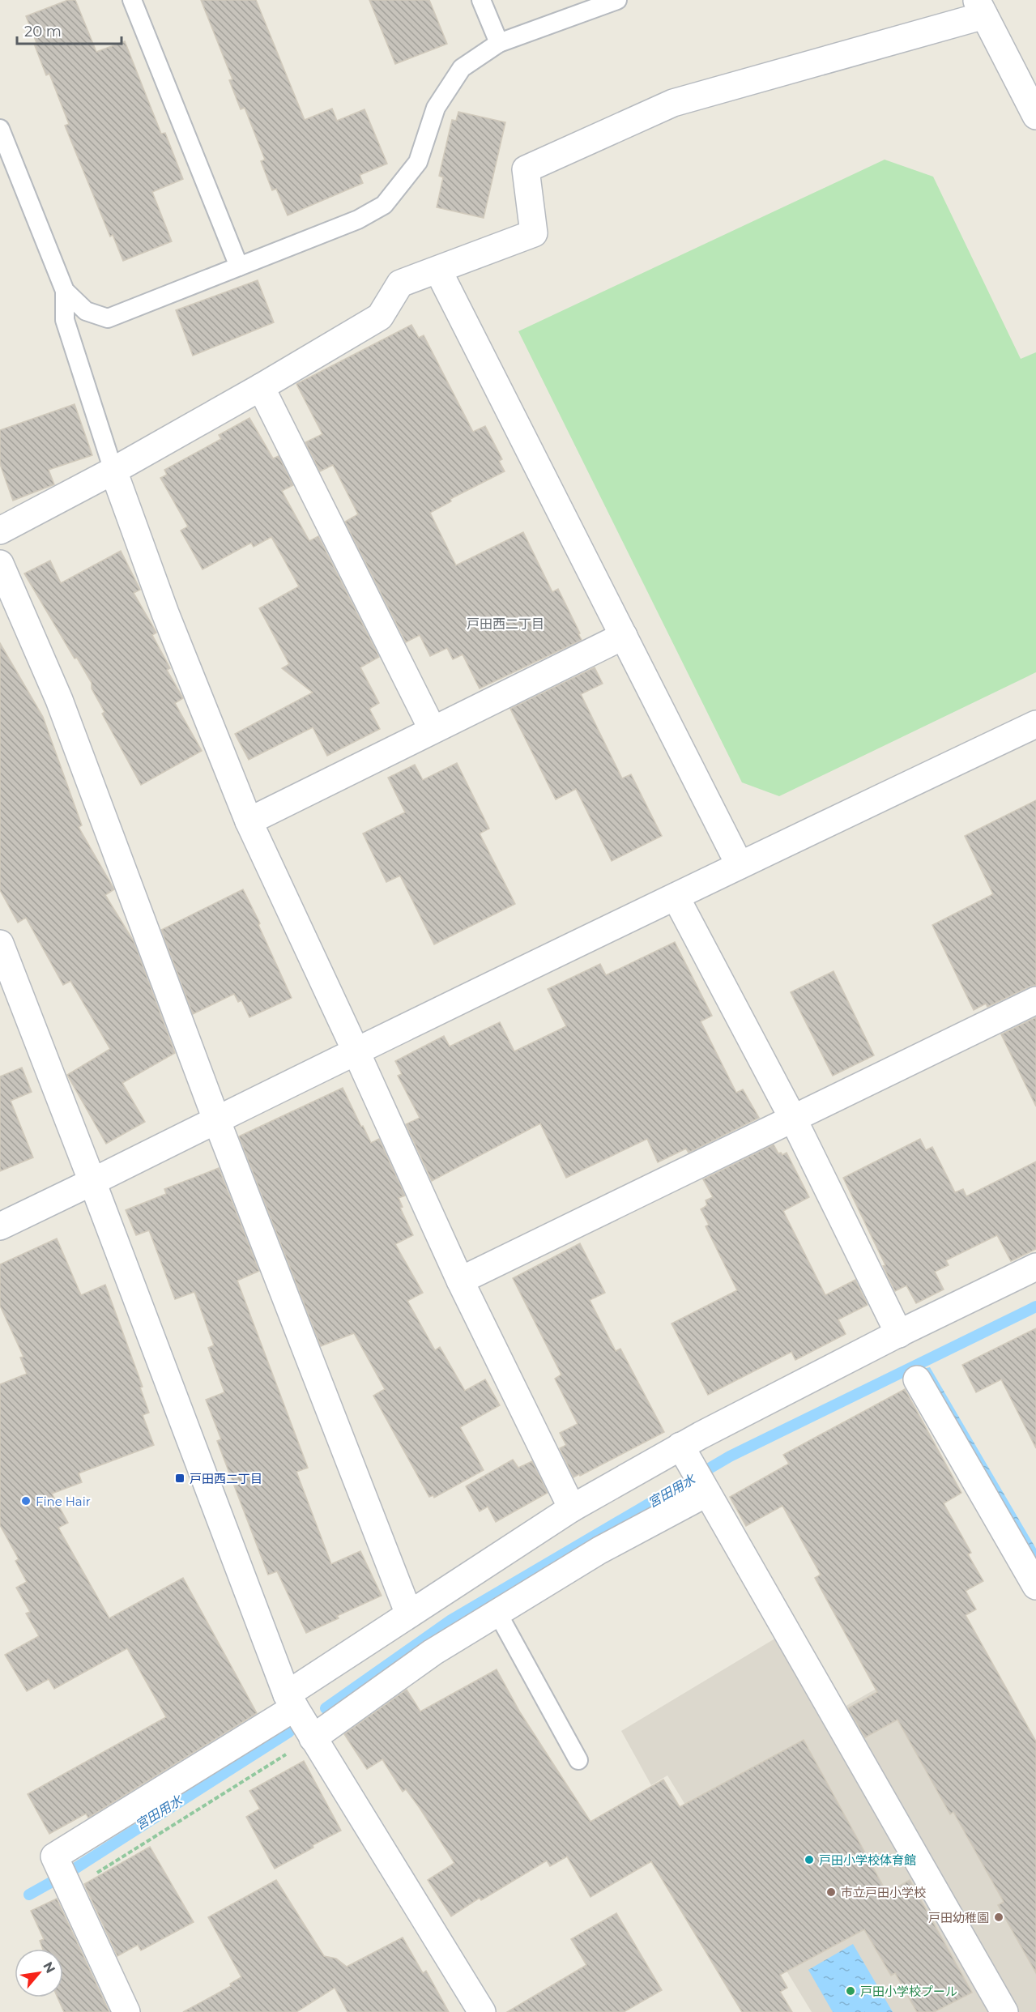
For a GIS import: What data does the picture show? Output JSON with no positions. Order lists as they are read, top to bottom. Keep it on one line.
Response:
{"districts":["戸田西二丁目"],"water":["宮田用水"],"places":{"transit":["戸田西二丁目"],"other":["Fine Hair","戸田小学校体育館","市立戸田小学校","戸田幼稚園","戸田小学校プール"]},"scale_bar":"20 m","north":"top right"}
